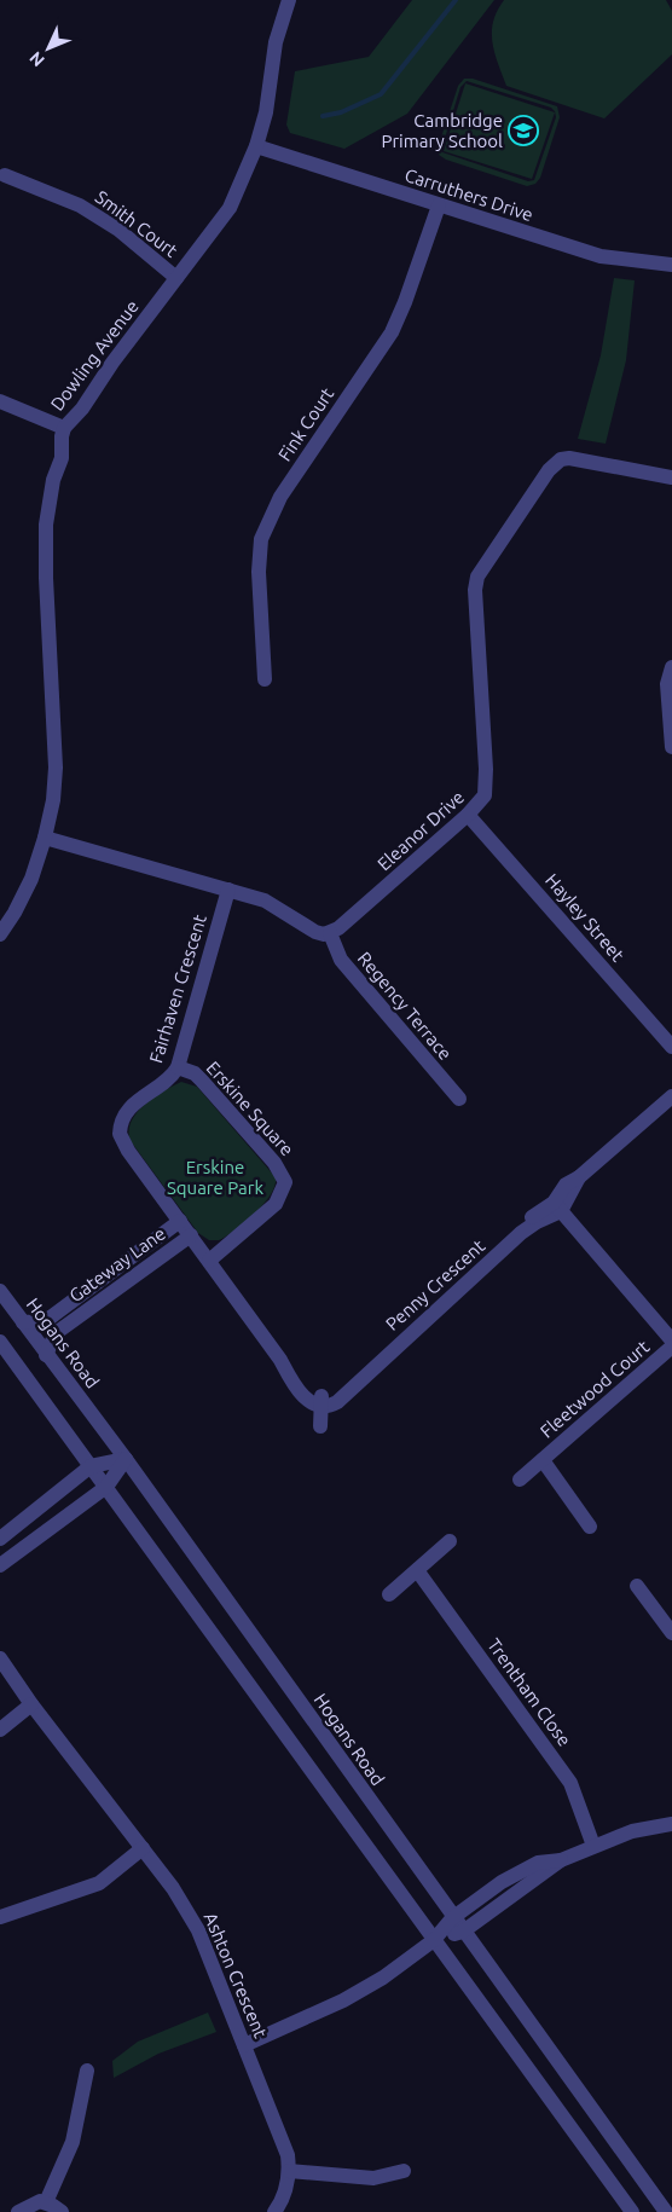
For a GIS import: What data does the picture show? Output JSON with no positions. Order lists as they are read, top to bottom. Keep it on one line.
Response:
{"streets":{"street":["Carruthers Drive","Smith Court","Dowling Avenue","Fink Court","Eleanor Drive","Hayley Street","Fairhaven Crescent","Regency Terrace","Erskine Square","Gateway Lane","Penny Crescent","Hogans Road","Fleetwood Court","Trentham Close","Ashton Crescent"]},"crossings":[["Carruthers Drive","Dowling Avenue"],["Carruthers Drive","Fink Court"],["Smith Court","Dowling Avenue"],["Eleanor Drive","Hayley Street"],["Eleanor Drive","Regency Terrace"],["Fairhaven Crescent","Erskine Square"],["Fairhaven Crescent","Gateway Lane"],["Gateway Lane","Hogans Road"]],"parks":["Erskine Square Park"],"places":{"school or university":["Cambridge Primary School"]},"north":"bottom left"}
